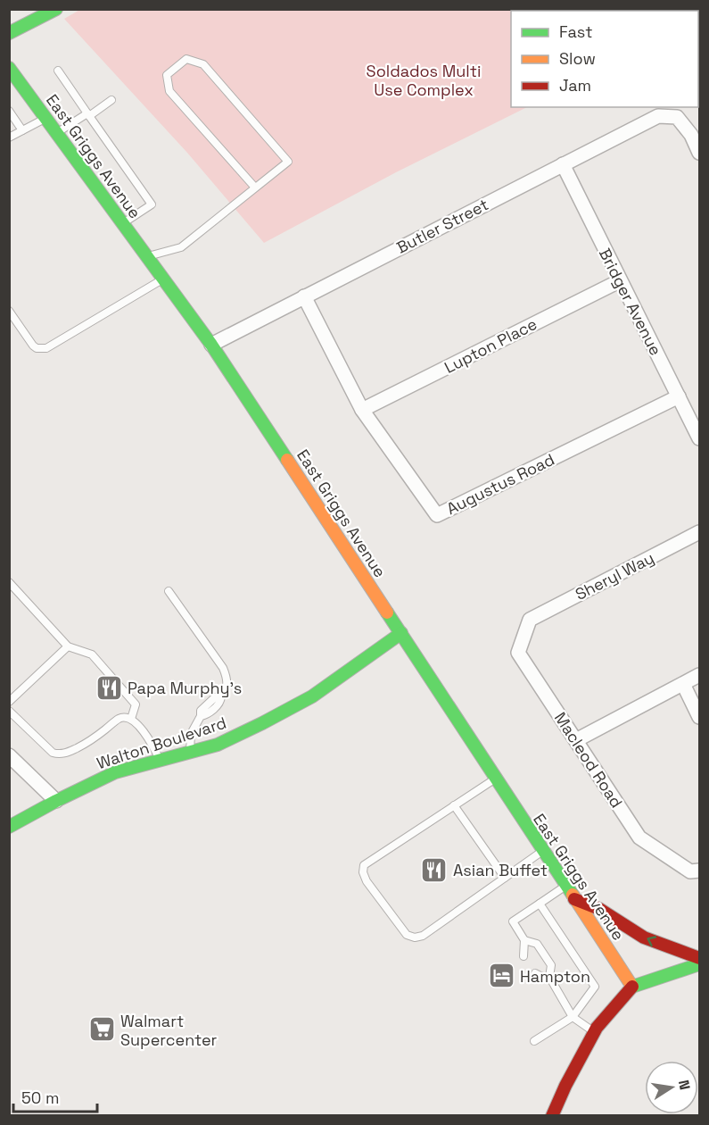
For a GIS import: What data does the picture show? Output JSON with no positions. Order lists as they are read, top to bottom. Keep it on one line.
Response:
{"streets":{"street":["East Griggs Avenue","Butler Street","Bridger Avenue","Lupton Place","Augustus Road","Sheryl Way","Walton Boulevard","Macleod Road"]},"crossings":[["East Griggs Avenue","Butler Street"],["East Griggs Avenue","Walton Boulevard"],["Butler Street","Bridger Avenue"],["Butler Street","Augustus Road"],["Bridger Avenue","Lupton Place"],["Bridger Avenue","Augustus Road"],["Lupton Place","Augustus Road"],["Sheryl Way","Macleod Road"]],"parks":["Soldados Multi Use Complex"],"places":{"restaurant":["Papa Murphy's","Asian Buffet"],"hotel":["Hampton"],"supermarket":["Walmart Supercenter"]},"legend":["Fast","Slow","Jam"],"scale_bar":"50 m","north":"right"}
